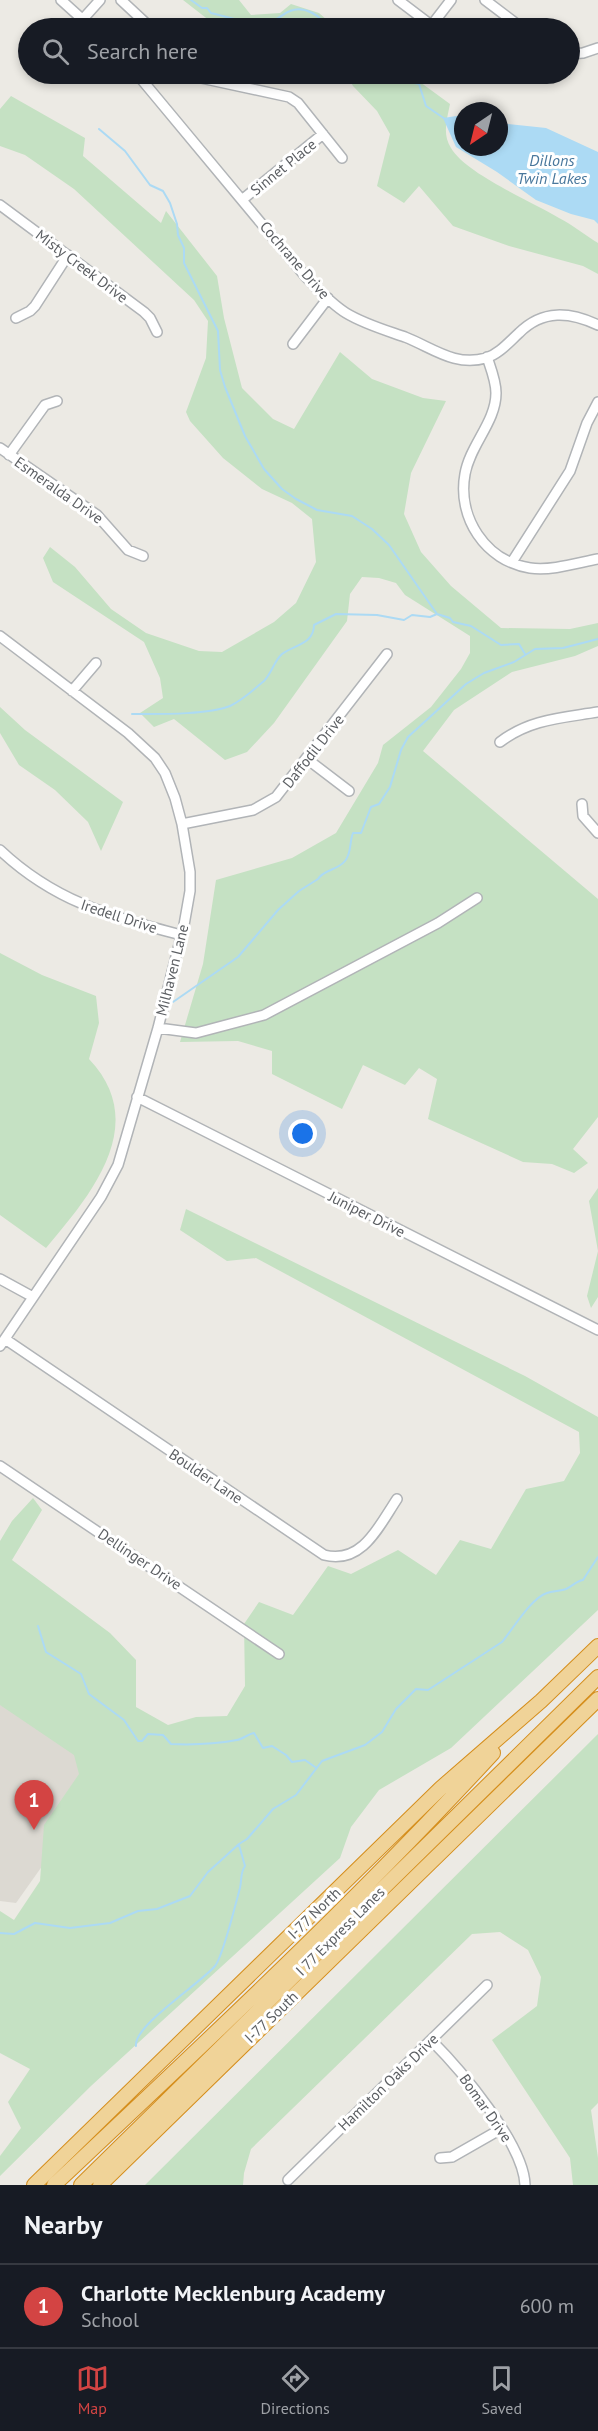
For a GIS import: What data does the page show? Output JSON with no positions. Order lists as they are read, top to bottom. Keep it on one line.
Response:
{"streets":{"highway":["I-77 North","I 77 Express Lanes","I-77 South"],"street":["Sinnet Place","Cochrane Drive","Misty Creek Drive","Esmeralda Drive","Daffodil Drive","Iredell Drive","Milhaven Lane","Juniper Drive","Boulder Lane","Dellinger Drive","Hamilton Oaks Drive","Bomar Drive"]},"crossings":[["Sinnet Place","Cochrane Drive"],["Daffodil Drive","Milhaven Lane"],["Iredell Drive","Milhaven Lane"],["Milhaven Lane","Juniper Drive"],["Milhaven Lane","Boulder Lane"],["I-77 North","I 77 Express Lanes"],["Hamilton Oaks Drive","Bomar Drive"]],"water":["Dillons Twin Lakes"],"north":"bottom left","page":{"search":"Search here","pins":"1","heading":"Nearby","list":[{"mark":"1","name":"Charlotte Mecklenburg Academy","note":"School","value":"600 m"}],"nav":["Map","Directions","Saved"]}}
